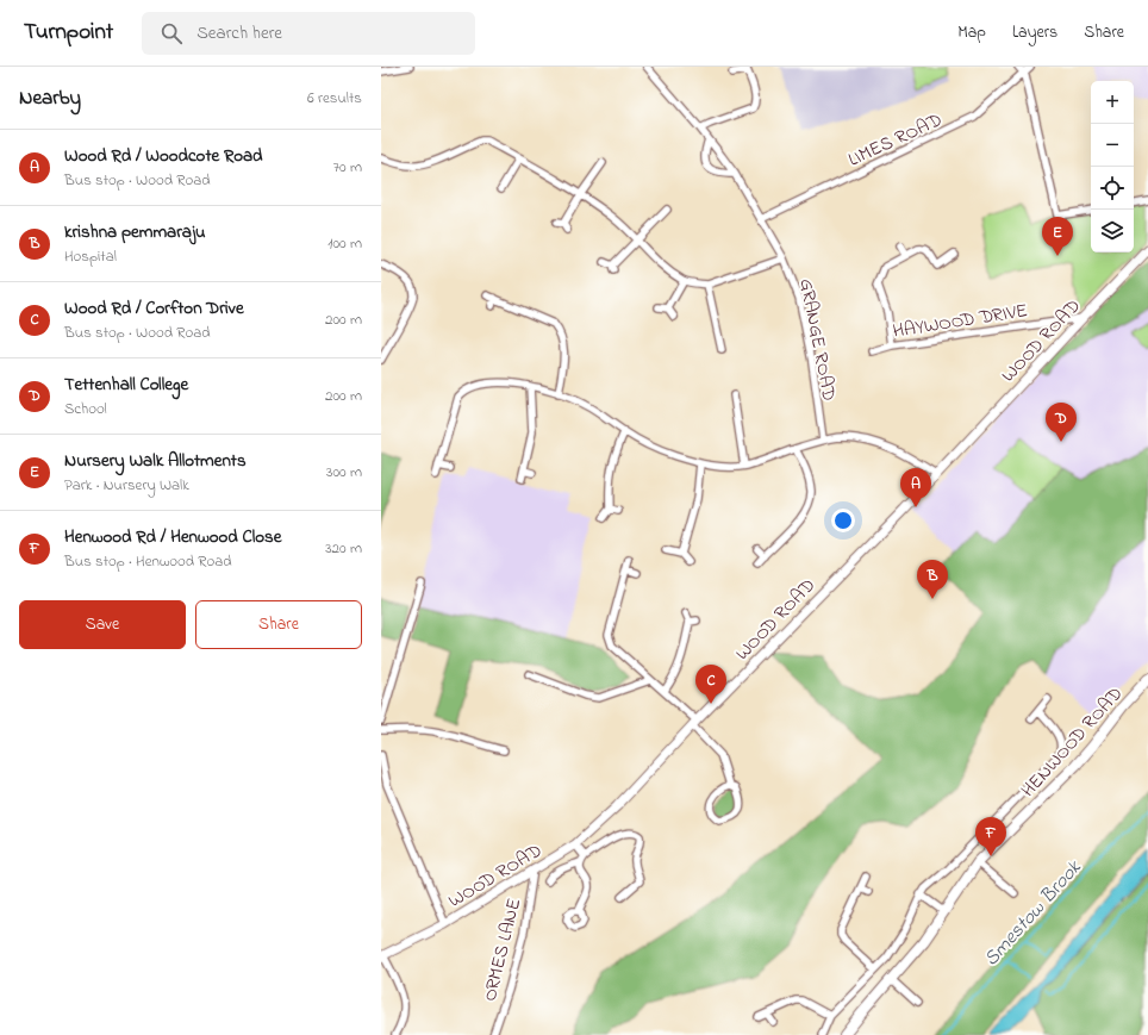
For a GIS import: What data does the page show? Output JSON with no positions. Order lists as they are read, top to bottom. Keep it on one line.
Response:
{"streets":{"main road":["HENWOOD ROAD"],"street":["LIMES ROAD","HAYWOOD DRIVE","GRANGE ROAD","WOOD ROAD","ORMES LANE"]},"crossings":[["LIMES ROAD","GRANGE ROAD"],["HAYWOOD DRIVE","WOOD ROAD"],["WOOD ROAD","ORMES LANE"]],"water":["Smestow Brook"],"page":{"header":"Turnpoint","search":"Search here","nav":["Map","Layers","Share"],"heading":["Nearby","6 results"],"map_buttons":["+","−"],"list":[{"mark":"A","name":"Wood Rd / Woodcote Road","note":"Bus stop · Wood Road","value":"70 m"},{"mark":"B","name":"krishna pemmaraju","note":"Hospital","value":"100 m"},{"mark":"C","name":"Wood Rd / Corfton Drive","note":"Bus stop · Wood Road","value":"200 m"},{"mark":"D","name":"Tettenhall College","note":"School","value":"200 m"},{"mark":"E","name":"Nursery Walk Allotments","note":"Park · Nursery Walk","value":"300 m"},{"mark":"F","name":"Henwood Rd / Henwood Close","note":"Bus stop · Henwood Road","value":"320 m"}],"pins":["E","D","A","B","C","F"],"buttons":["Save","Share"]}}
